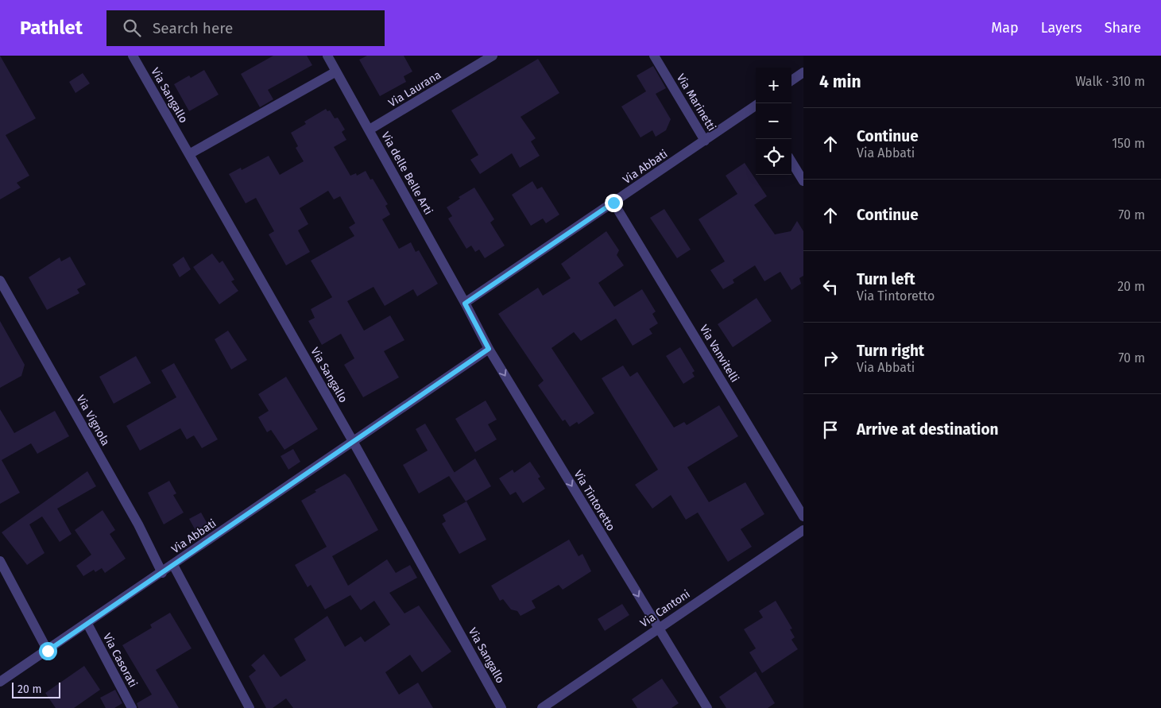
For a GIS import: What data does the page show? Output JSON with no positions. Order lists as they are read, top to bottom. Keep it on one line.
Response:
{"streets":{"street":["Via Laurana","Via Sangallo","Via Marinetti","Via Abbati","Via delle Belle Arti","Via Vanvitelli","Via Vignola","Via Tintoretto","Via Cantoni","Via Casorati"]},"crossings":[["Via Laurana","Via delle Belle Arti"],["Via Sangallo","Via Abbati"],["Via Marinetti","Via Abbati"],["Via Abbati","Via delle Belle Arti"],["Via Abbati","Via Vanvitelli"],["Via Abbati","Via Vignola"],["Via Abbati","Via Tintoretto"],["Via Abbati","Via Casorati"],["Via delle Belle Arti","Via Tintoretto"],["Via Tintoretto","Via Cantoni"]],"one_way":["Via Tintoretto"],"scale_bar":"20 m","page":{"header":"Pathlet","search":"Search here","nav":["Map","Layers","Share"],"heading":["4 min","Walk · 310 m"],"map_buttons":["+","−"],"list":[["Continue","Via Abbati","150 m"],["Continue","70 m"],["Turn left","Via Tintoretto","20 m"],["Turn right","Via Abbati","70 m"],"Arrive at destination"],"scale":"20 m"}}
